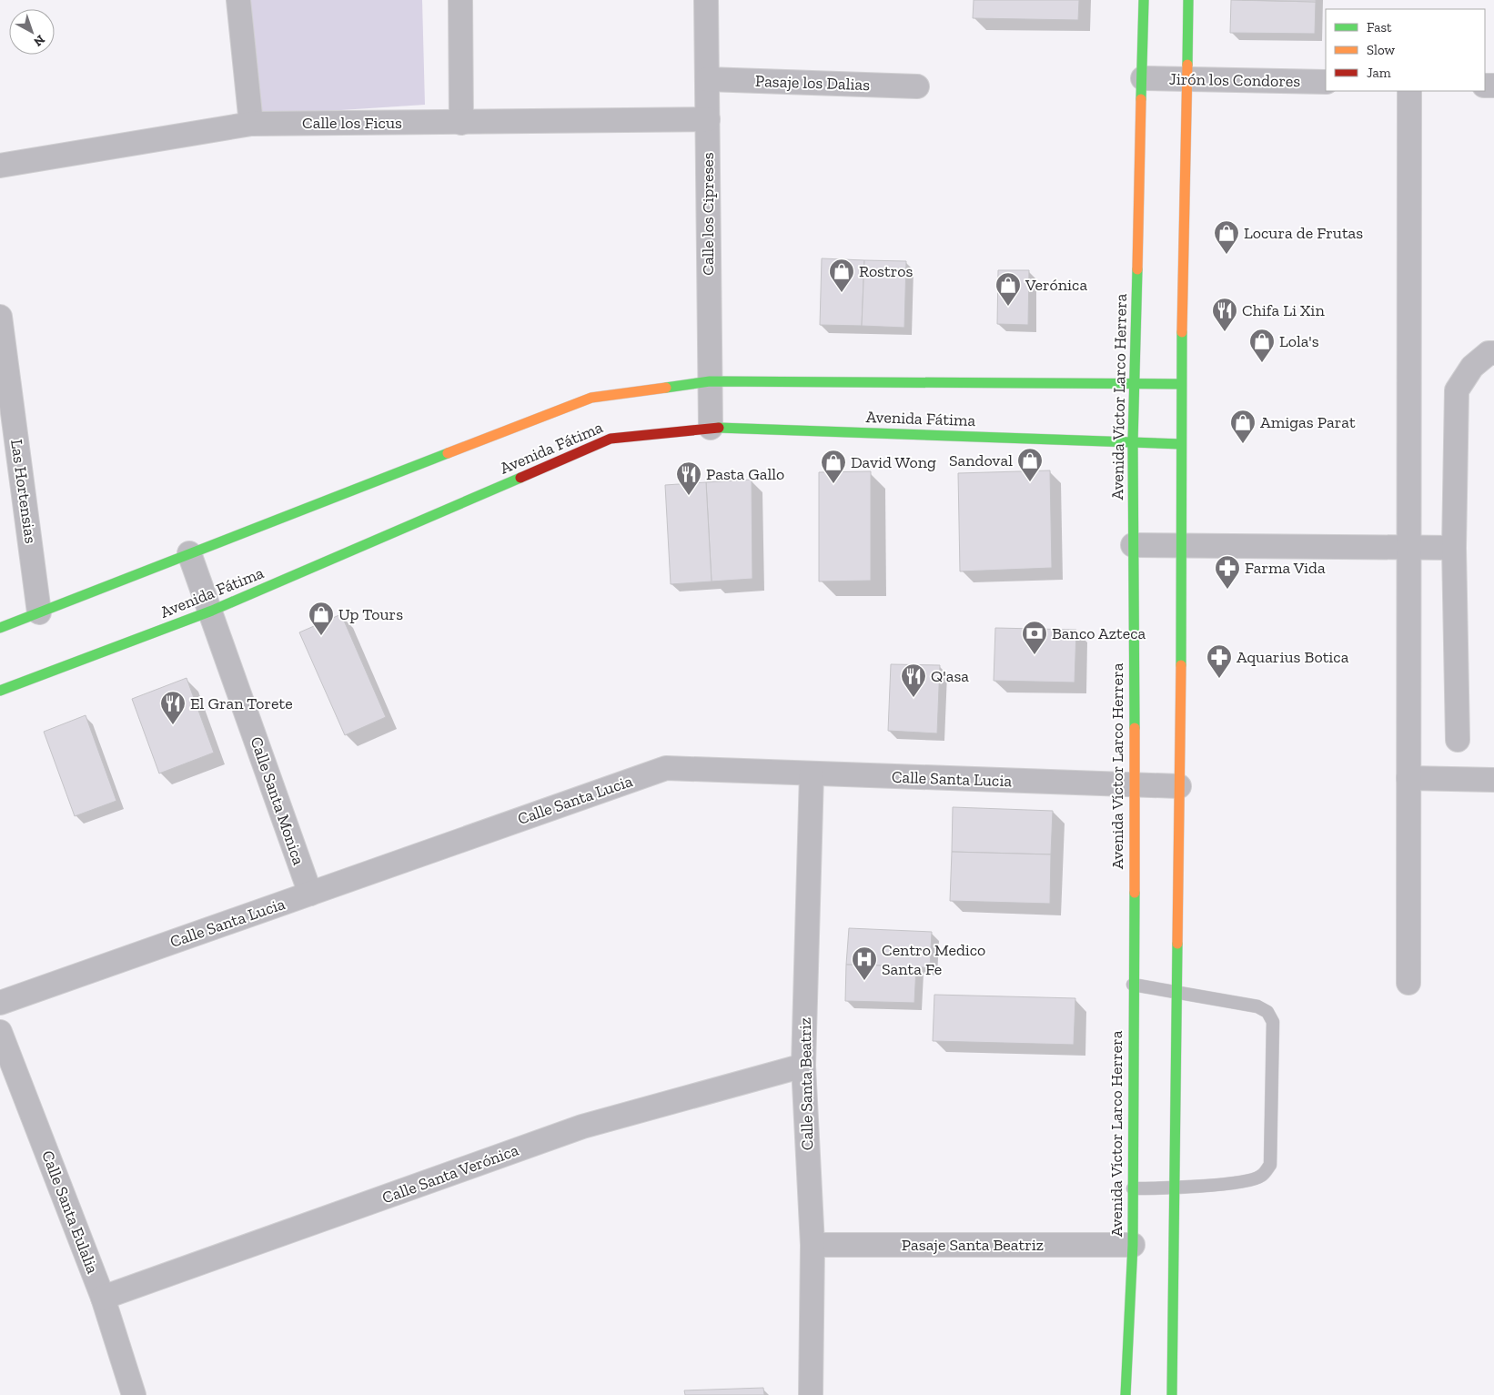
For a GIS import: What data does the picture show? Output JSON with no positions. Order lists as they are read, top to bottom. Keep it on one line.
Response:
{"streets":{"main road":["Avenida Víctor Larco Herrera","Avenida Fátima"],"street":["Jirón los Condores","Pasaje los Dalias","Calle los Ficus","Calle los Cipreses","Las Hortensias","Calle Santa Lucia","Calle Santa Monica","Calle Santa Beatriz","Calle Santa Verónica","Calle Santa Eulalia","Pasaje Santa Beatriz"]},"crossings":[["Jirón los Condores","Avenida Víctor Larco Herrera"],["Pasaje los Dalias","Calle los Cipreses"],["Calle los Ficus","Calle los Cipreses"],["Calle los Cipreses","Avenida Fátima"],["Avenida Víctor Larco Herrera","Avenida Fátima"],["Avenida Víctor Larco Herrera","Calle Santa Lucia"],["Avenida Víctor Larco Herrera","Pasaje Santa Beatriz"],["Avenida Fátima","Las Hortensias"],["Avenida Fátima","Calle Santa Monica"],["Calle Santa Lucia","Calle Santa Monica"],["Calle Santa Lucia","Calle Santa Beatriz"],["Calle Santa Beatriz","Calle Santa Verónica"],["Calle Santa Beatriz","Pasaje Santa Beatriz"],["Calle Santa Verónica","Calle Santa Eulalia"]],"places":{"shop":["Locura de Frutas","Rostros","Verónica","Lola's","Amigas Parat","Sandoval","David Wong","Up Tours"],"restaurant":["Chifa Li Xin","Pasta Gallo","Q'asa","El Gran Torete"],"pharmacy":["Farma Vida","Aquarius Botica"],"bank":["Banco Azteca"],"hospital":["Centro Medico Santa Fe"]},"legend":["Fast","Slow","Jam"],"north":"bottom right"}
